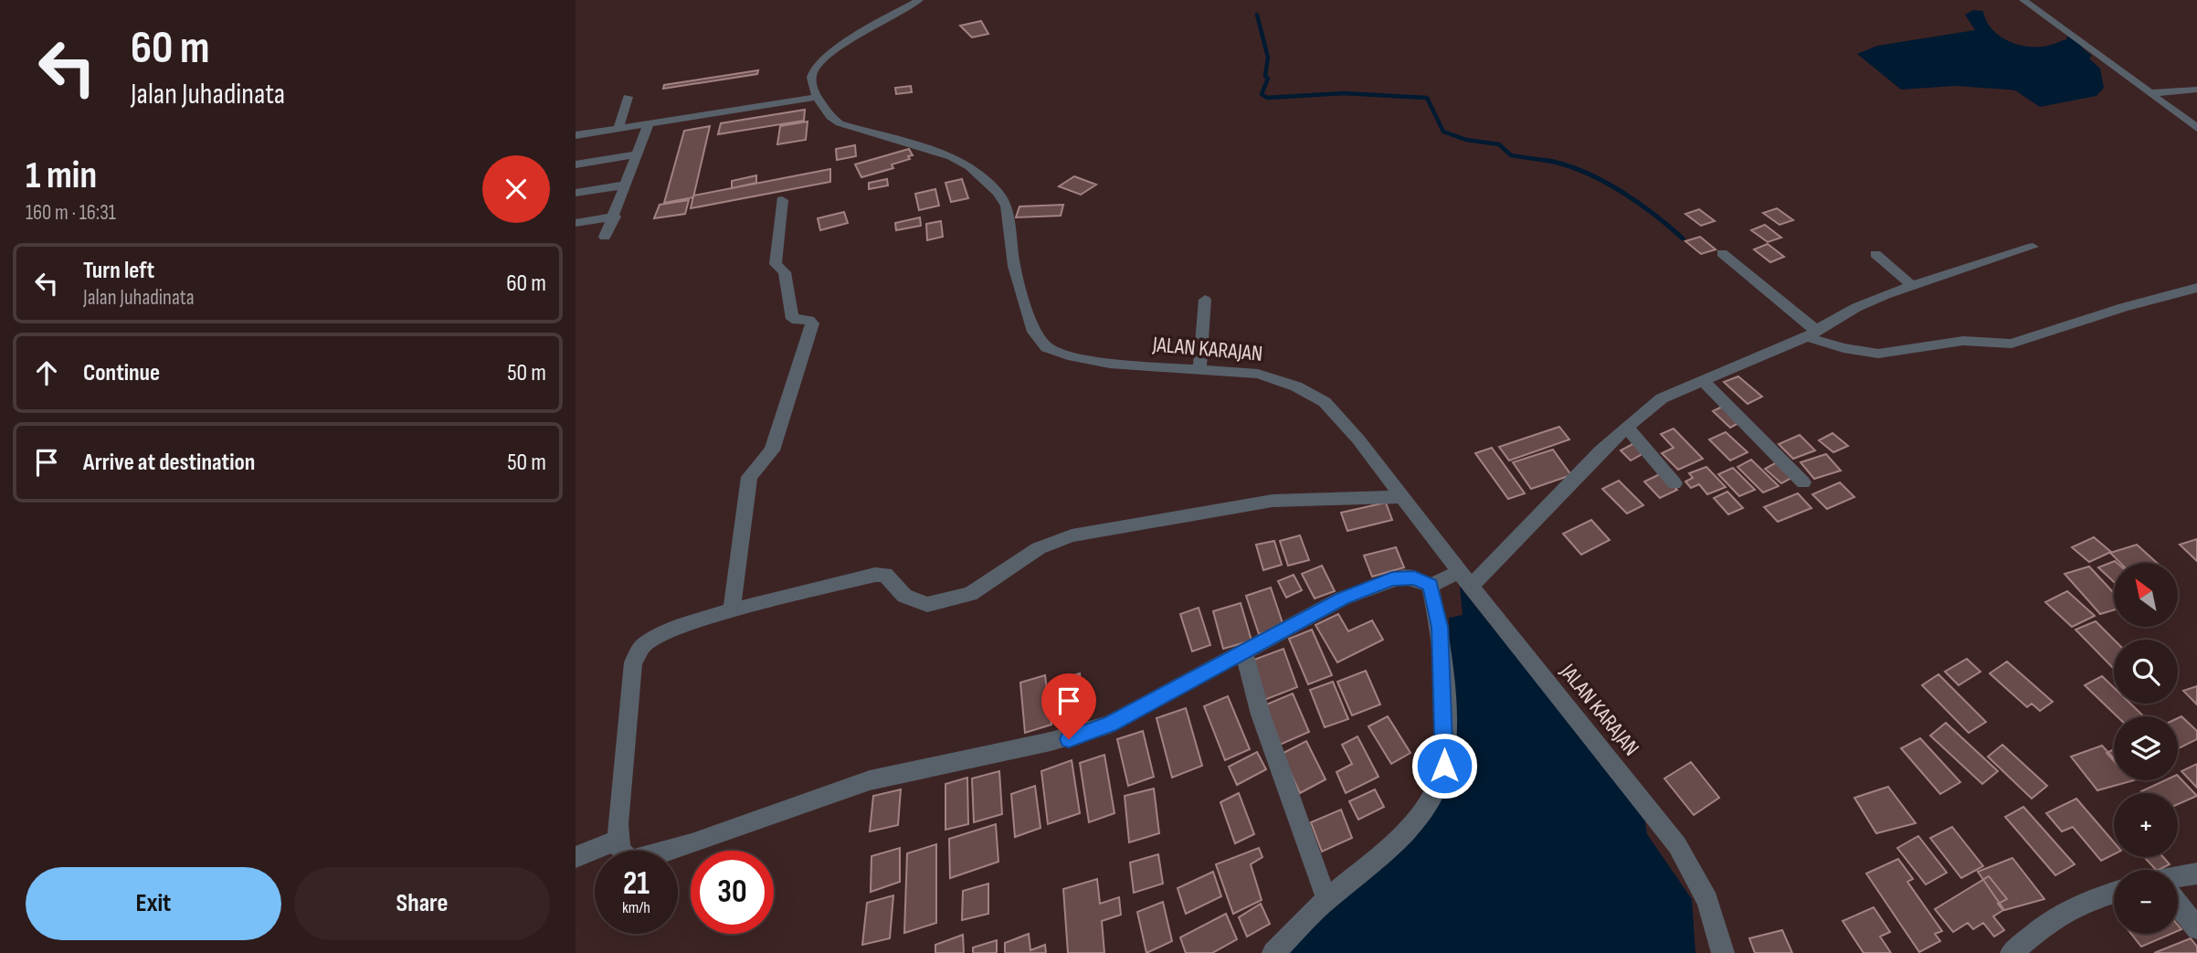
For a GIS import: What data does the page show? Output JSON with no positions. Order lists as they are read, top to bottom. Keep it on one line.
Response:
{"streets":{"street":["JALAN KARAJAN"]},"north":"top left","page":{"turn":["60 m","Jalan Juhadinata"],"heading":["1 min","160 m · 16:31"],"list":[{"name":"Turn left","note":"Jalan Juhadinata","value":"60 m"},{"name":"Continue","value":"50 m"},{"name":"Arrive at destination","value":"50 m"}],"map_buttons":["+","−"],"speed":"21 km/h","limit":"30","buttons":["Exit","Share"]}}
